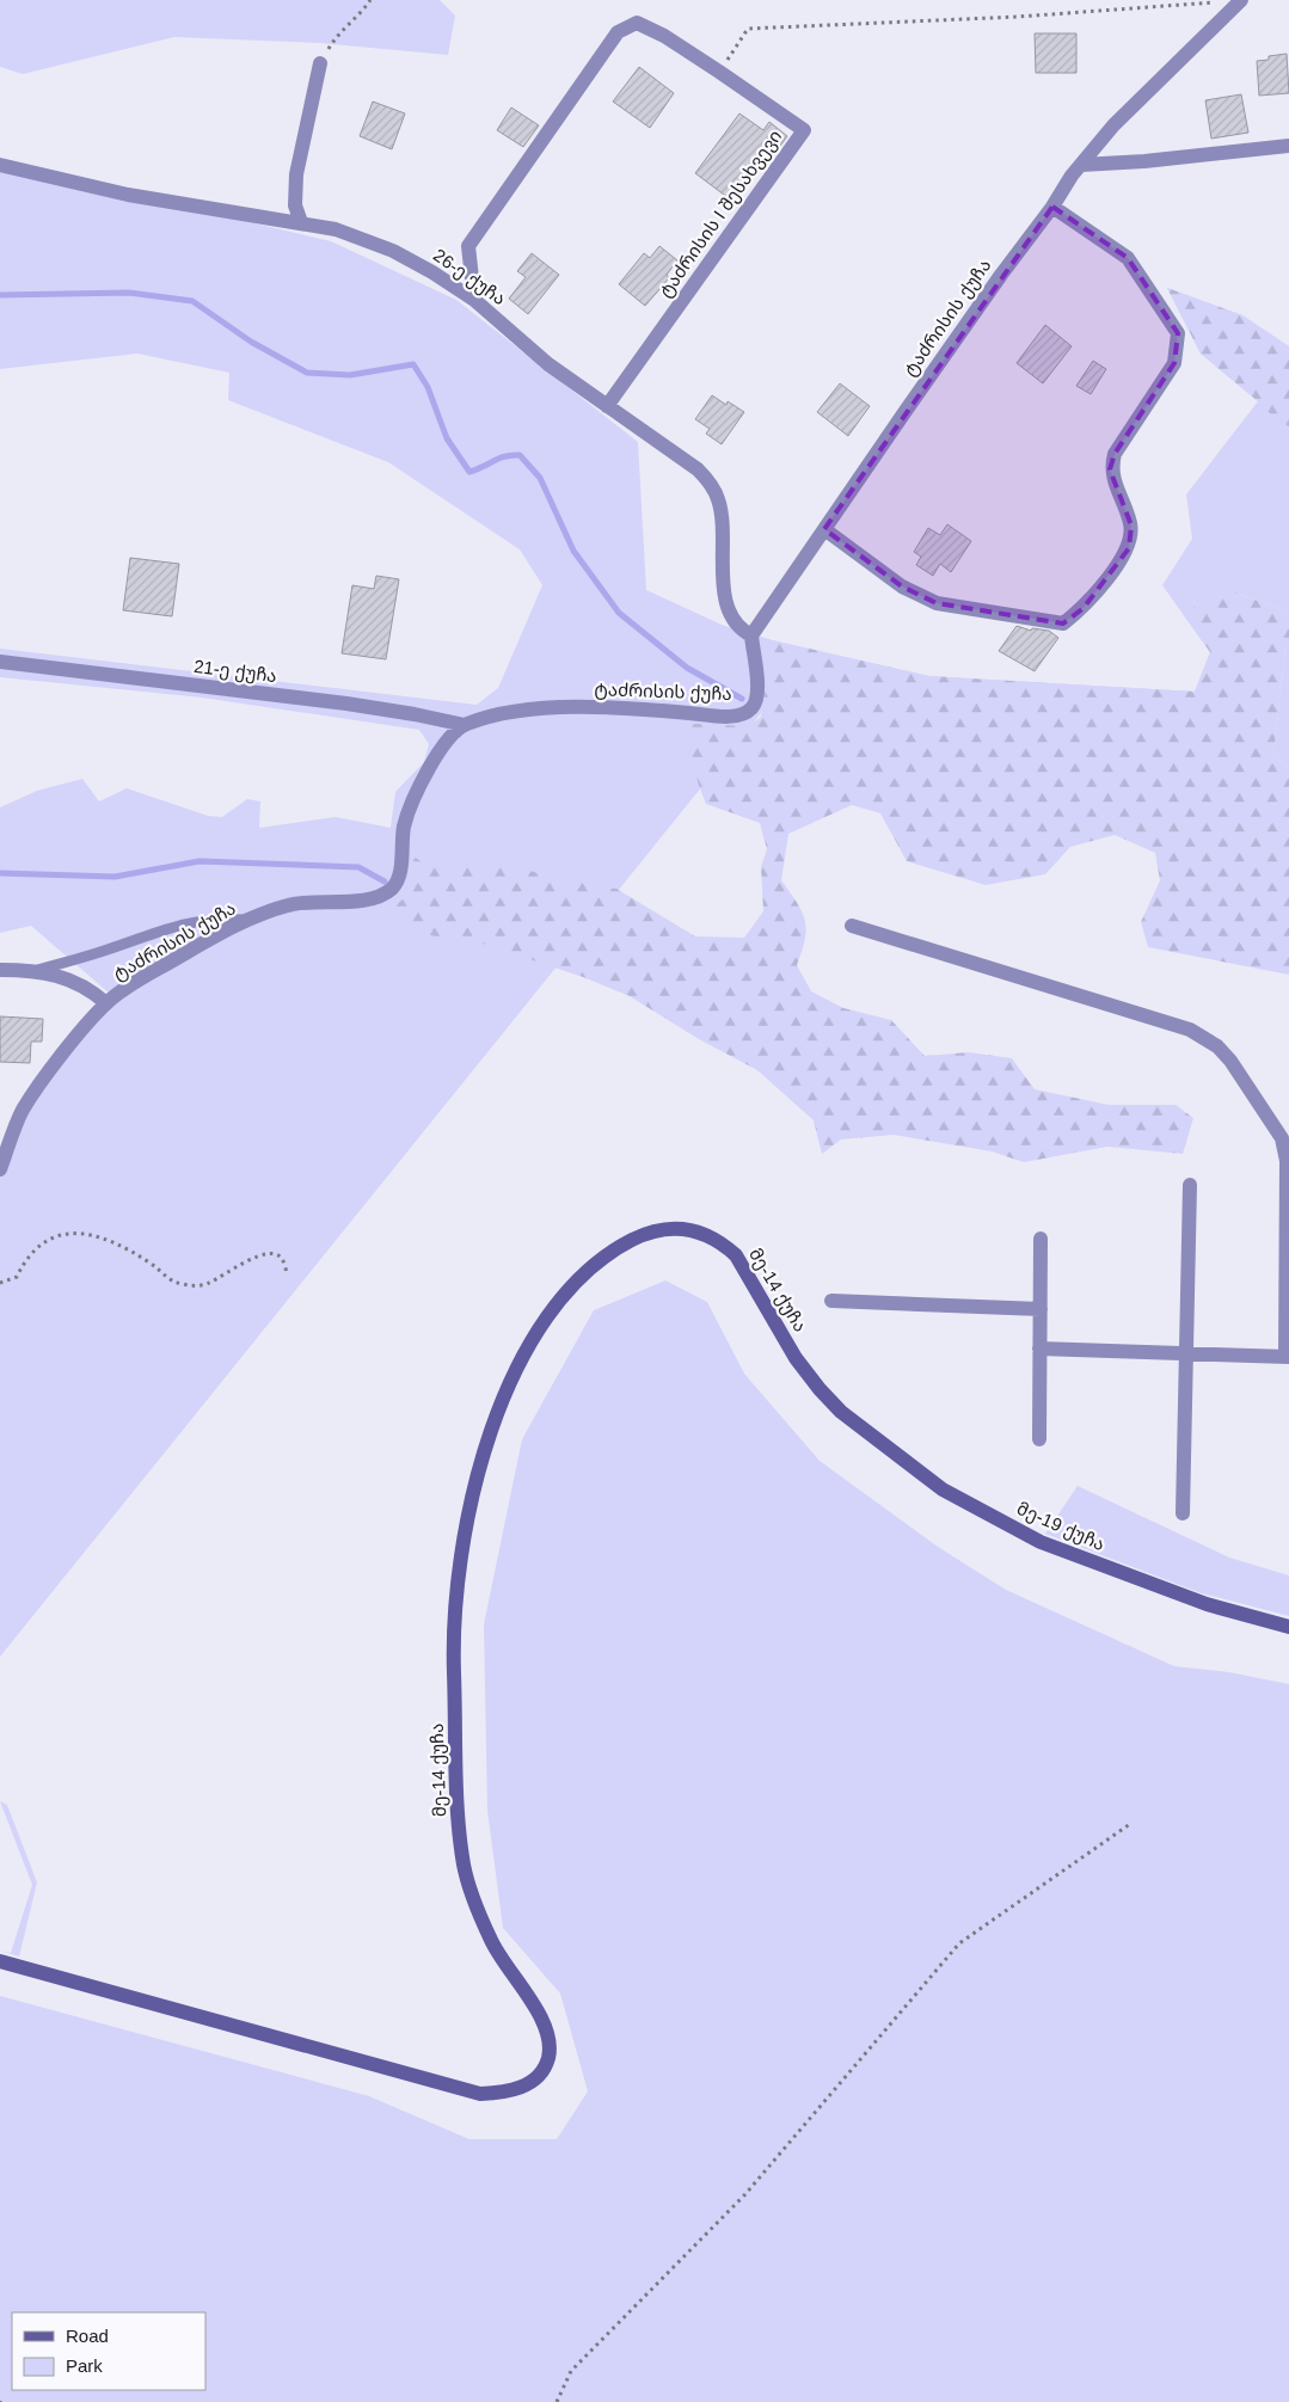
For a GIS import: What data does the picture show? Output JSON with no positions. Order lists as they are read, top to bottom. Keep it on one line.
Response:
{"streets":{"street":["ტაძრისის I შესახვევი","26-ე ქუჩა","ტაძრისის ქუჩა","21-ე ქუჩა","მე-14 ქუჩა","მე-19 ქუჩა"]},"crossings":[["ტაძრისის I შესახვევი","26-ე ქუჩა"],["26-ე ქუჩა","ტაძრისის ქუჩა"],["ტაძრისის ქუჩა","21-ე ქუჩა"],["მე-14 ქუჩა","მე-19 ქუჩა"]],"legend":["Road","Park"]}
